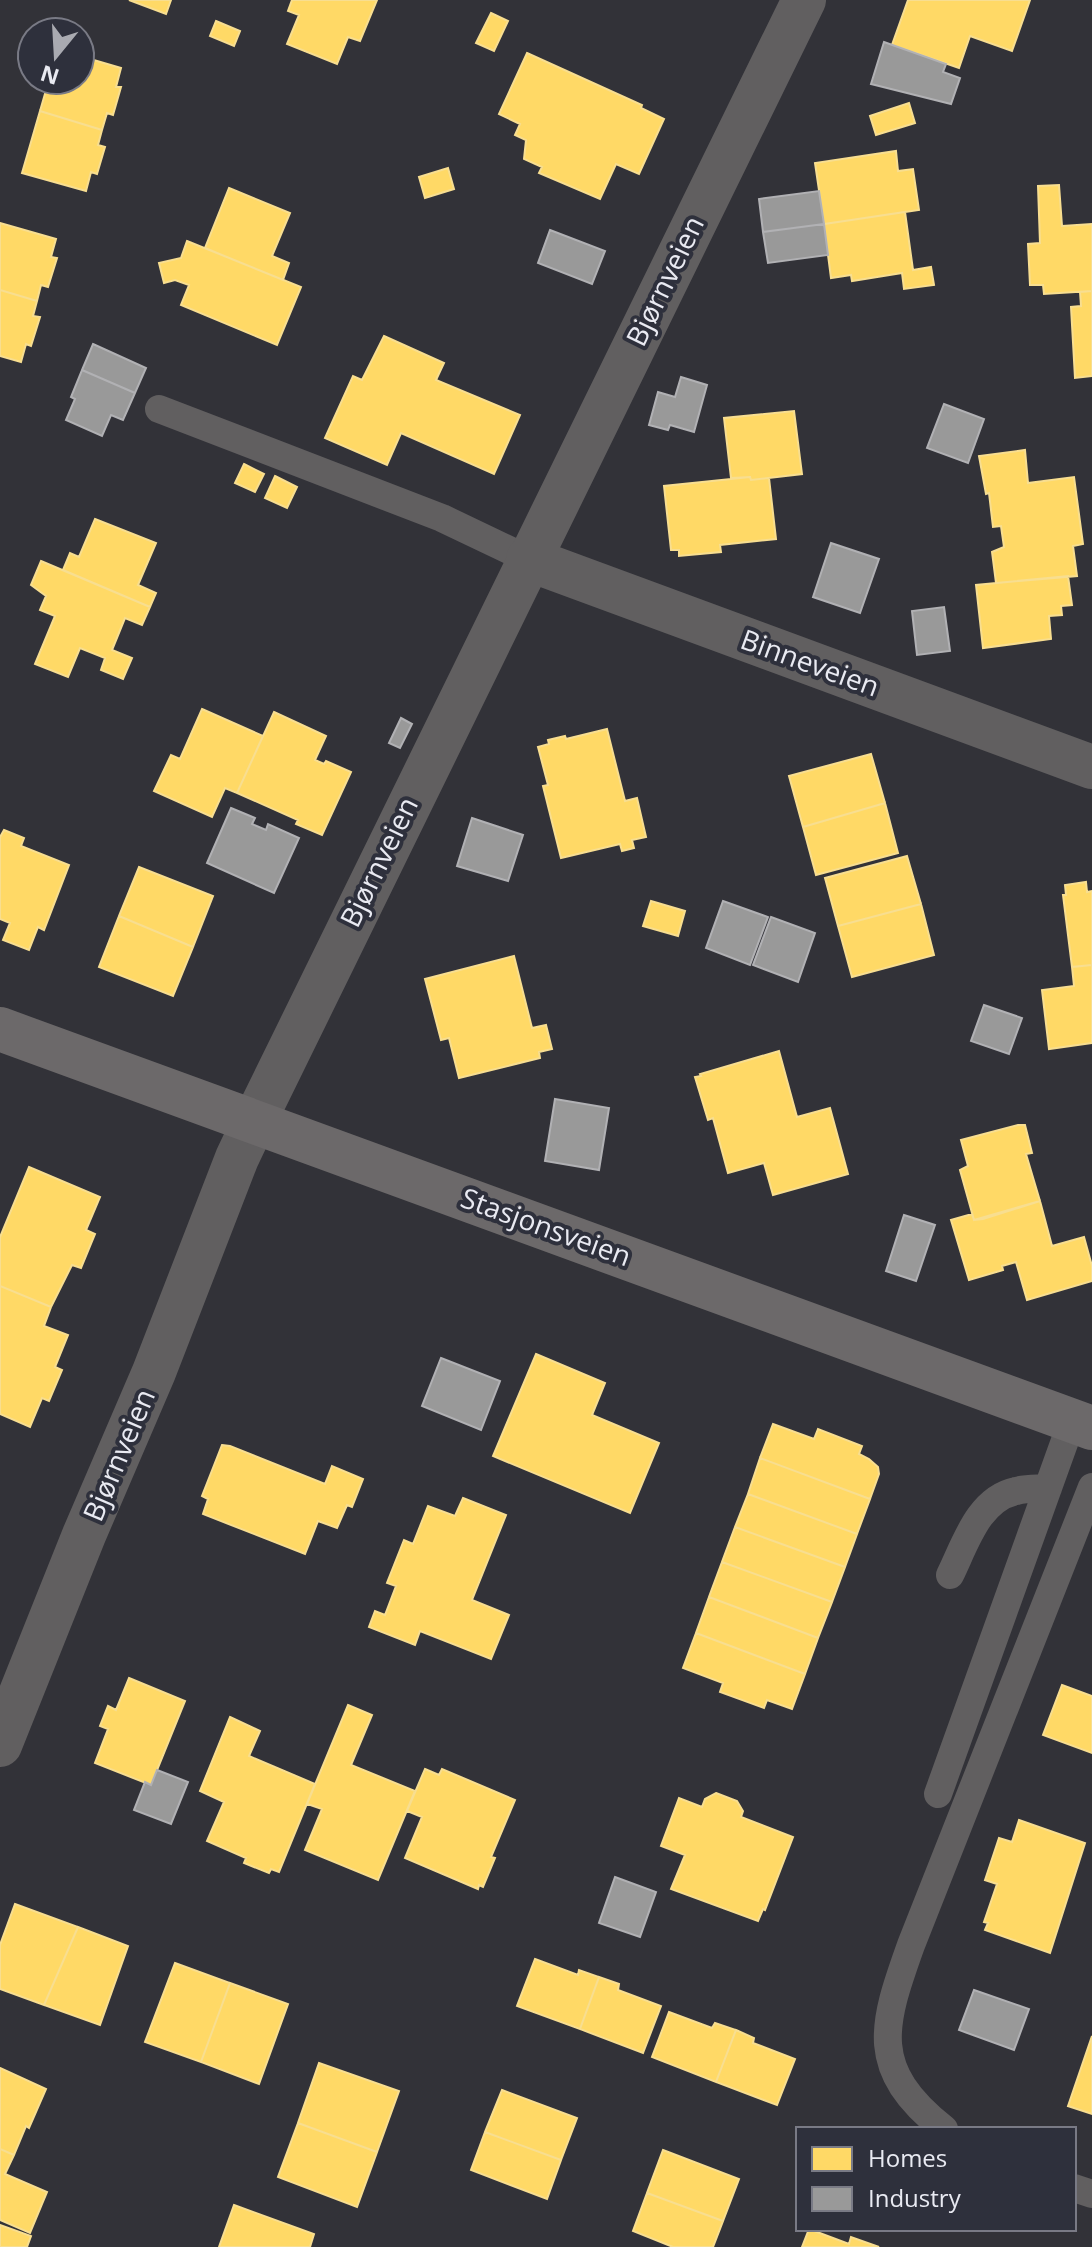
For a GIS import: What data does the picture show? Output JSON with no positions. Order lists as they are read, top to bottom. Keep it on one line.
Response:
{"streets":{"street":["Bjørnveien","Binneveien","Stasjonsveien"]},"crossings":[["Bjørnveien","Binneveien"],["Bjørnveien","Stasjonsveien"]],"legend":["Homes","Industry"],"north":"bottom"}
